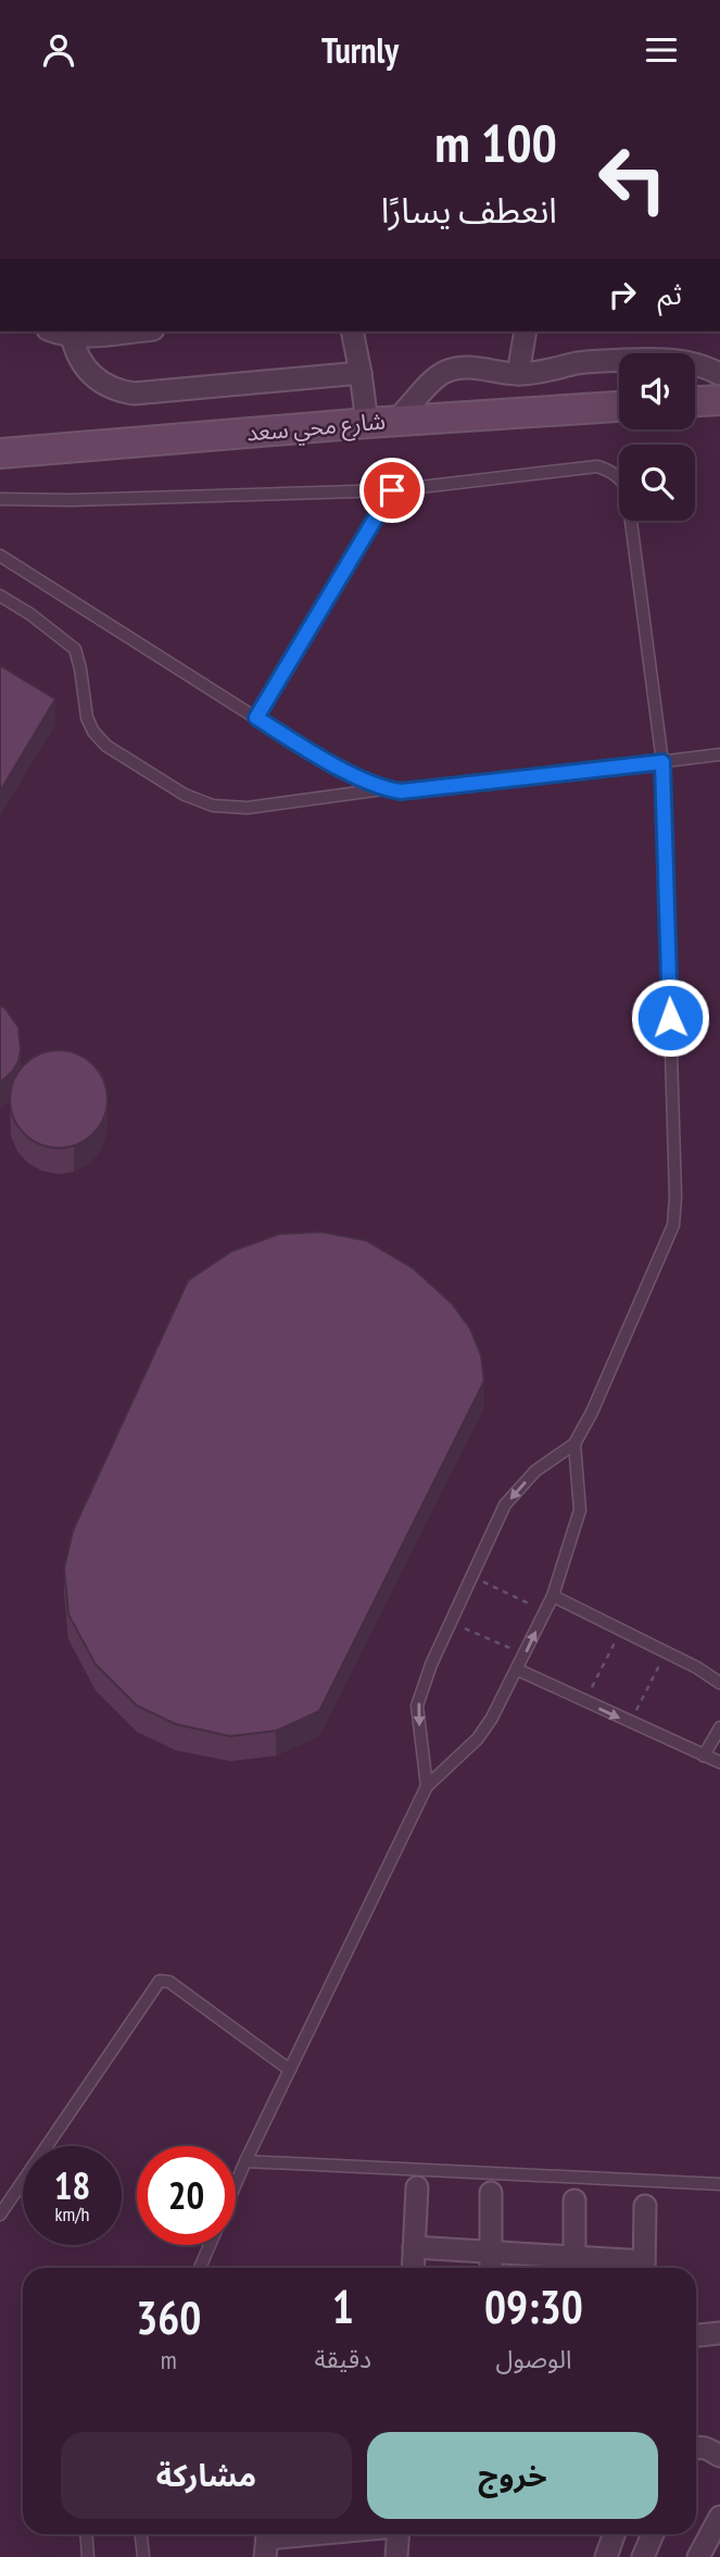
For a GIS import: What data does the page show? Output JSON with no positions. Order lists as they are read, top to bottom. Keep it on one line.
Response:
{"streets":{"street":["شارع محي سعد"]},"page":{"header":"Turnly","turn":["100 m","انعطف يسارًا"],"then":"ثم","speed":"18 km/h","limit":"20","eta":["09:30","الوصول","1","دقيقة","360","m"],"buttons":["خروج","مشاركة"]}}
